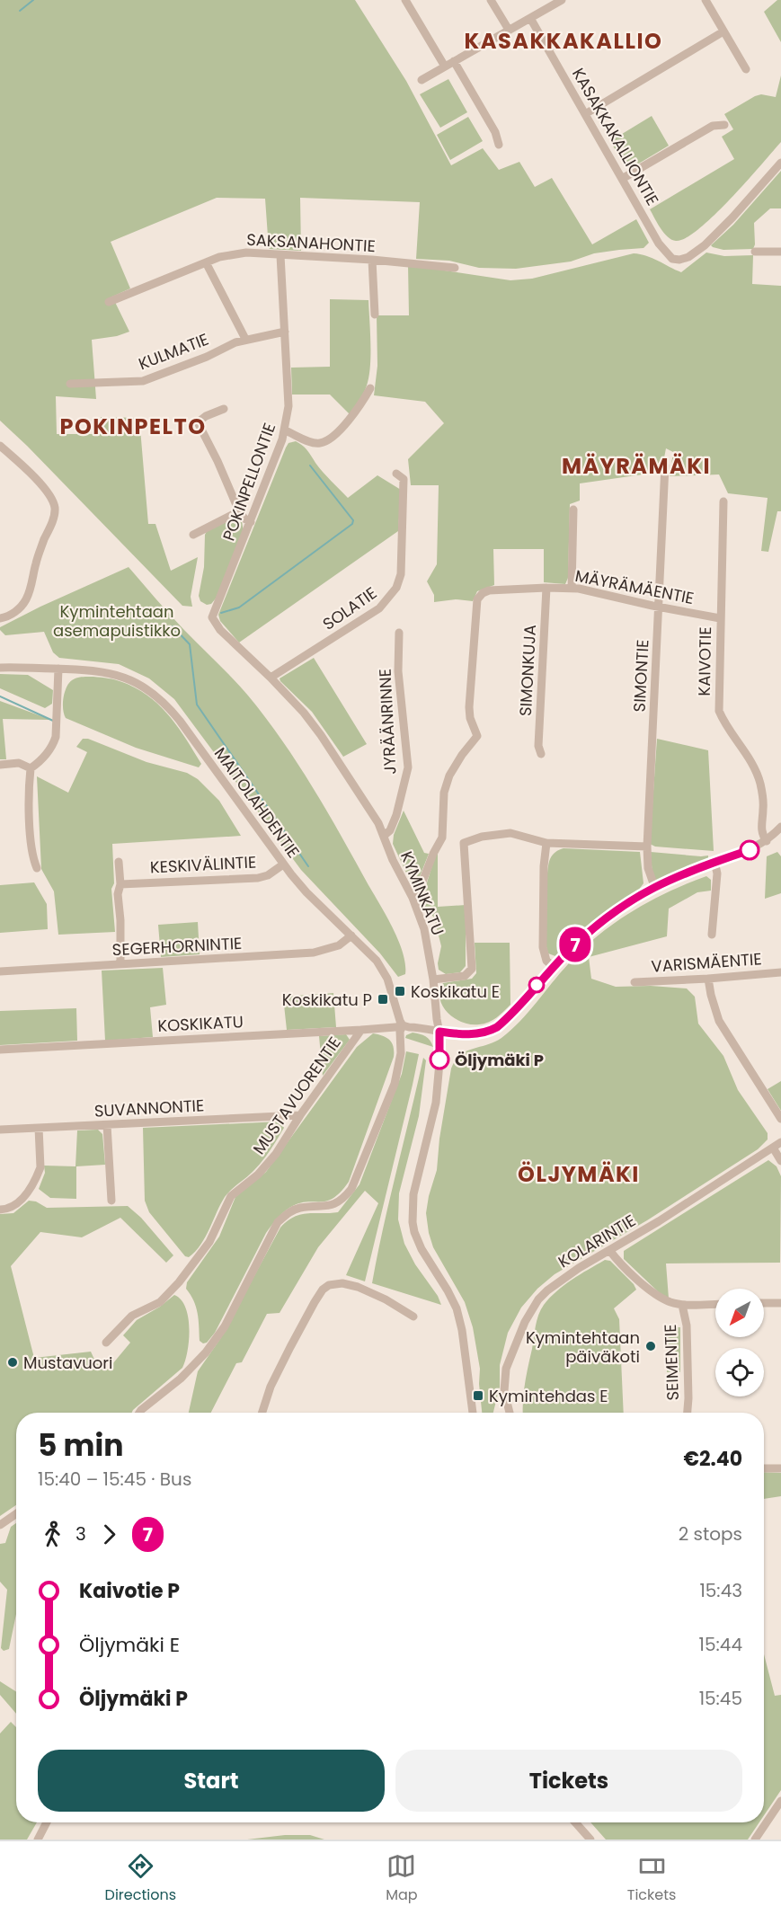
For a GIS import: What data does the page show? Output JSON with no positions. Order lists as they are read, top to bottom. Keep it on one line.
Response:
{"streets":{"street":["KASAKKAKALLIONTIE","SAKSANAHONTIE","KULMATIE","POKINPELLONTIE","MÄYRÄMÄENTIE","SOLATIE","KAIVOTIE","SIMONKUJA","SIMONTIE","JYRÄÄNRINNE","MAITOLAHDENTIE","KESKIVÄLINTIE","KYMINKATU","SEGERHORNINTIE","VARISMÄENTIE","KOSKIKATU","MUSTAVUORENTIE","SUVANNONTIE","KOLARINTIE","SEIMENTIE"]},"crossings":[["SAKSANAHONTIE","POKINPELLONTIE"],["KULMATIE","POKINPELLONTIE"],["POKINPELLONTIE","KYMINKATU"],["MÄYRÄMÄENTIE","KAIVOTIE"],["MÄYRÄMÄENTIE","SIMONKUJA"],["MÄYRÄMÄENTIE","SIMONTIE"],["MÄYRÄMÄENTIE","KYMINKATU"],["SOLATIE","KYMINKATU"],["JYRÄÄNRINNE","KYMINKATU"],["MAITOLAHDENTIE","KESKIVÄLINTIE"],["MAITOLAHDENTIE","SEGERHORNINTIE"],["MAITOLAHDENTIE","KOSKIKATU"],["KOSKIKATU","MUSTAVUORENTIE"],["MUSTAVUORENTIE","SUVANNONTIE"]],"districts":["KASAKKAKALLIO","POKINPELTO","MÄYRÄMÄKI","ÖLJYMÄKI"],"parks":["Kymintehtaan asemapuistikko"],"places":{"transit":["Koskikatu E","Koskikatu P","Kymintehdas E"],"other":["Öljymäki P","Kymintehtaan päiväkoti","Mustavuori"]},"lines":["bus line 7"],"north":"bottom left","page":{"on_map":"7","heading":["5 min","15:40 – 15:45 · Bus","€2.40"],"legs":["3","7","2 stops"],"list":[{"name":"Kaivotie P","value":"15:43"},{"name":"Öljymäki E","value":"15:44"},{"name":"Öljymäki P","value":"15:45"}],"buttons":["Start","Tickets"],"tabs":["Directions","Map","Tickets"]}}
